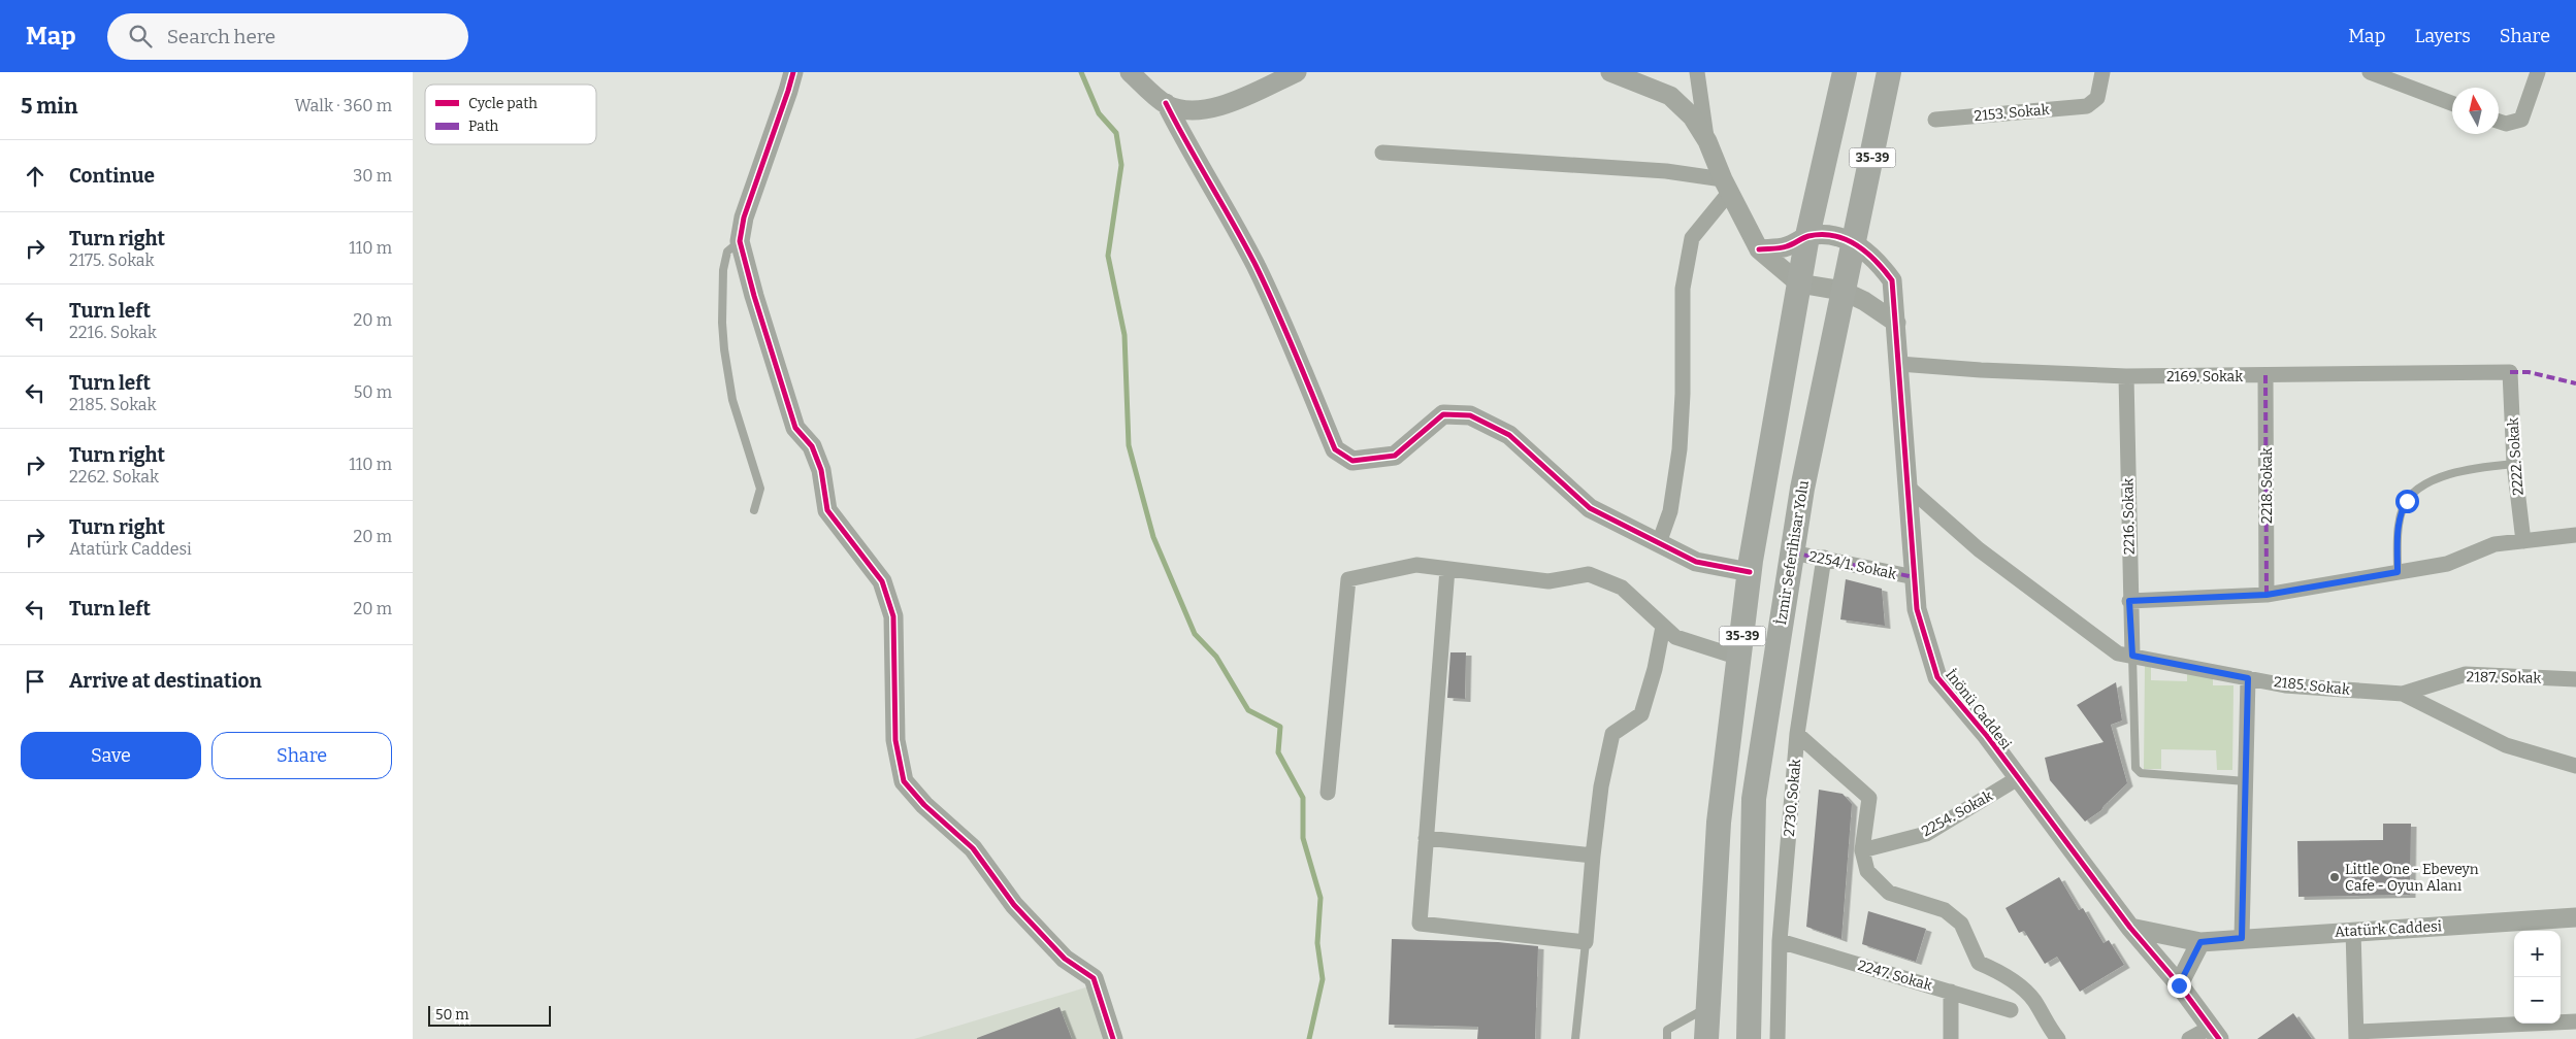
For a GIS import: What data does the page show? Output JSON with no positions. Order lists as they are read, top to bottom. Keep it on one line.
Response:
{"streets":{"main road":["35-39","İzmir Seferihisar Yolu"],"street":["2153. Sokak","2169. Sokak","2222. Sokak","2218. Sokak","2216. Sokak","2254/1. Sokak","2187. Sokak","2185. Sokak","İnönü Caddesi","2730. Sokak","2254. Sokak","Atatürk Caddesi","2247. Sokak"]},"crossings":[["35-39","İnönü Caddesi"],["2169. Sokak","2222. Sokak"],["2169. Sokak","2218. Sokak"],["2169. Sokak","2216. Sokak"],["2169. Sokak","İnönü Caddesi"],["2216. Sokak","2185. Sokak"],["İzmir Seferihisar Yolu","2254/1. Sokak"],["İzmir Seferihisar Yolu","İnönü Caddesi"],["2254/1. Sokak","İnönü Caddesi"],["2254/1. Sokak","2730. Sokak"],["2187. Sokak","2185. Sokak"],["2185. Sokak","İnönü Caddesi"],["İnönü Caddesi","2254. Sokak"],["İnönü Caddesi","Atatürk Caddesi"],["2730. Sokak","2247. Sokak"]],"places":["Little One - Ebeveyn Cafe - Oyun Alanı"],"legend":["Cycle path","Path"],"scale_bar":"50 m","north":"top","page":{"header":"Map","search":"Search here","nav":["Map","Layers","Share"],"heading":["5 min","Walk · 360 m"],"list":[["Continue","30 m"],["Turn right","2175. Sokak","110 m"],["Turn left","2216. Sokak","20 m"],["Turn left","2185. Sokak","50 m"],["Turn right","2262. Sokak","110 m"],["Turn right","Atatürk Caddesi","20 m"],["Turn left","20 m"],"Arrive at destination"],"buttons":["Save","Share"],"map_buttons":["+","−"],"scale":"50 m"}}
